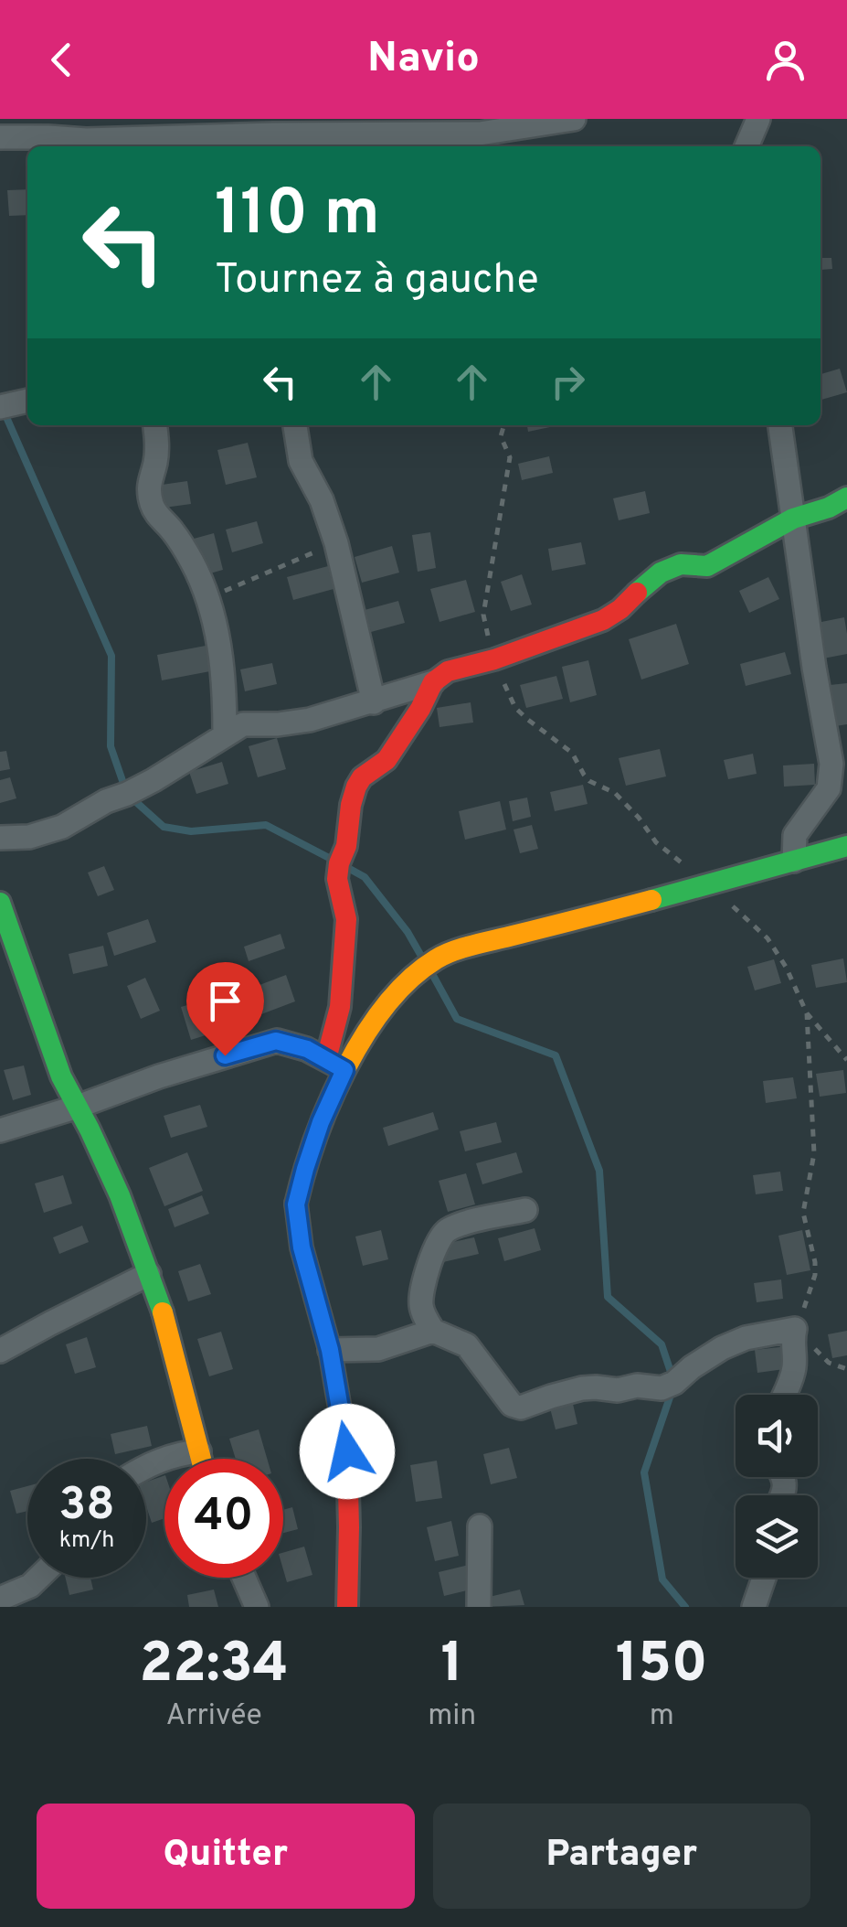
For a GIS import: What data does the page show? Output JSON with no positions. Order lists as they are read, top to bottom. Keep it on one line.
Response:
{"page":{"header":"Navio","turn":["110 m","Tournez à gauche"],"speed":"38 km/h","limit":"40","eta":["22:34","Arrivée","1","min","150","m"],"buttons":["Quitter","Partager"]}}
